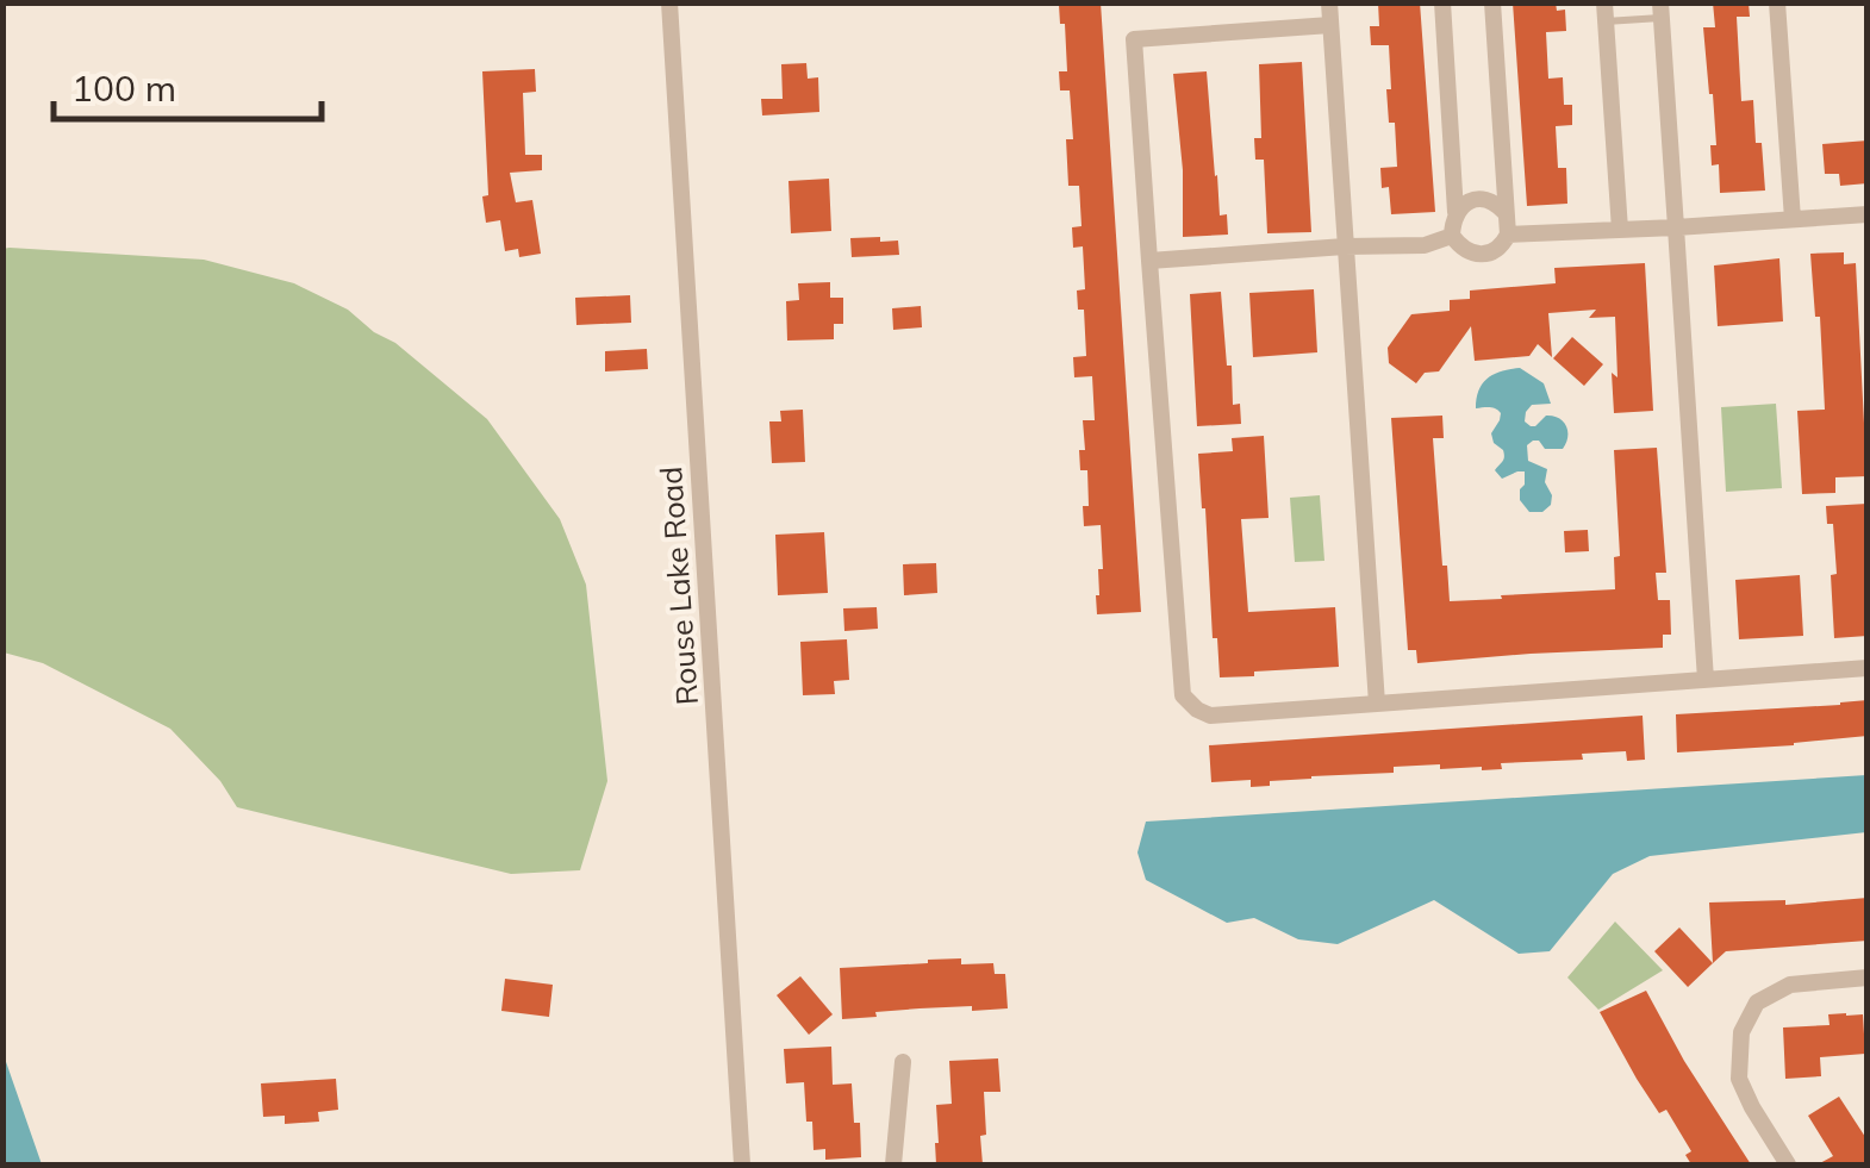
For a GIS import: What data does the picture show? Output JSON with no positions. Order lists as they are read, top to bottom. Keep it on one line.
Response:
{"streets":{"street":["Rouse Lake Road"]},"scale_bar":"100 m"}
